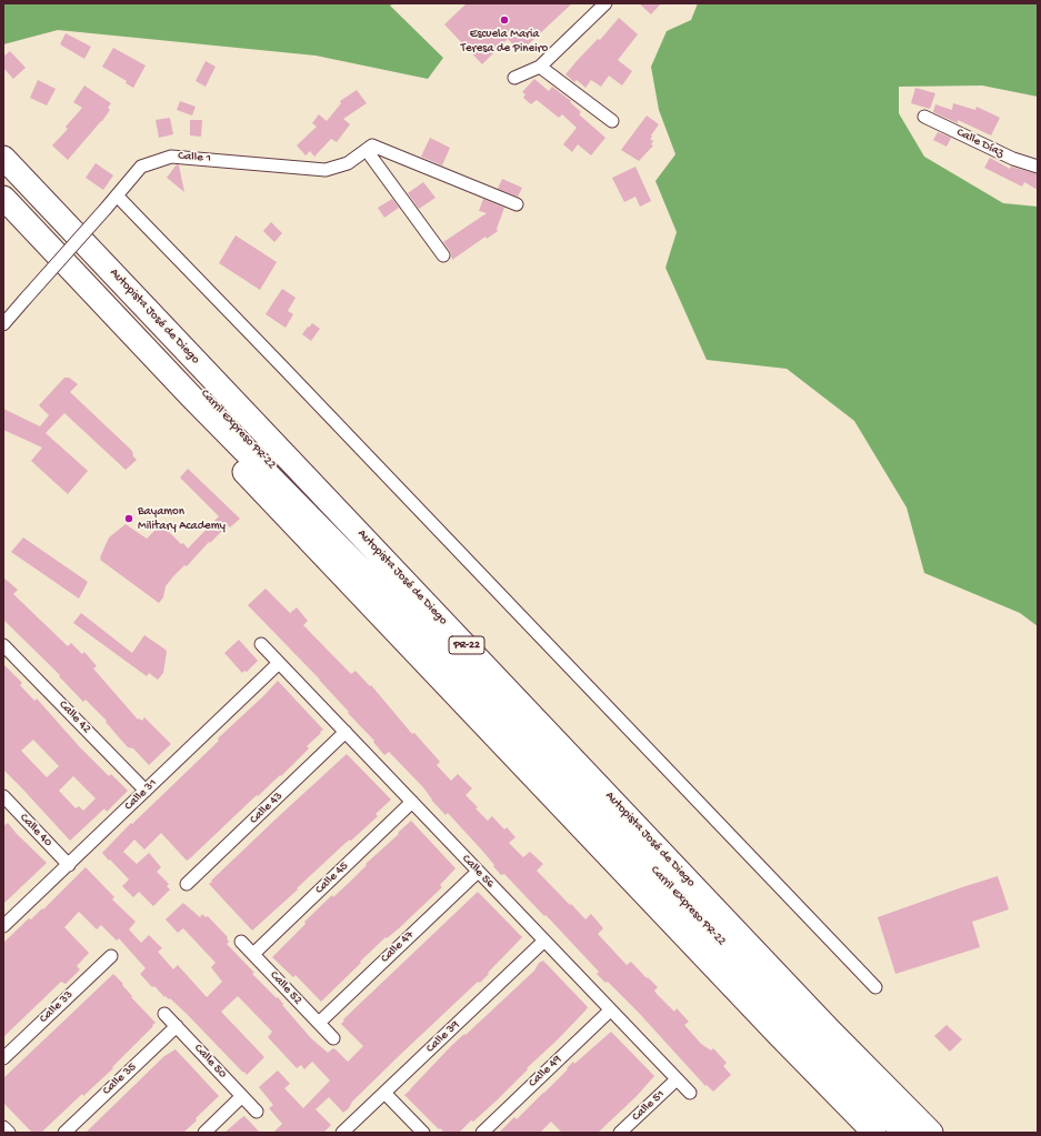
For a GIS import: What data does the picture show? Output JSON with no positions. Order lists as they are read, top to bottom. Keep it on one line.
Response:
{"streets":{"highway":["Autopista José de Diego","Carril Expreso PR-22","PR-22"],"street":["Calle Díaz","Calle 1","Calle 42","Calle 31","Calle 43","Calle 40","Calle 56","Calle 45","Calle 47","Calle 52","Calle 33","Calle 39","Calle 50","Calle 49","Calle 35","Calle 51"]},"crossings":[["Calle 42","Calle 31"],["Calle 31","Calle 40"],["Calle 31","Calle 56"],["Calle 43","Calle 56"],["Calle 56","Calle 45"],["Calle 56","Calle 47"],["Calle 56","Calle 39"],["Calle 56","Calle 49"],["Calle 56","Calle 51"],["Calle 45","Calle 52"],["Calle 47","Calle 52"],["Calle 50","Calle 35"]],"places":["Escuela Maria Teresa de Pineiro","Bayamon Military Academy"]}
